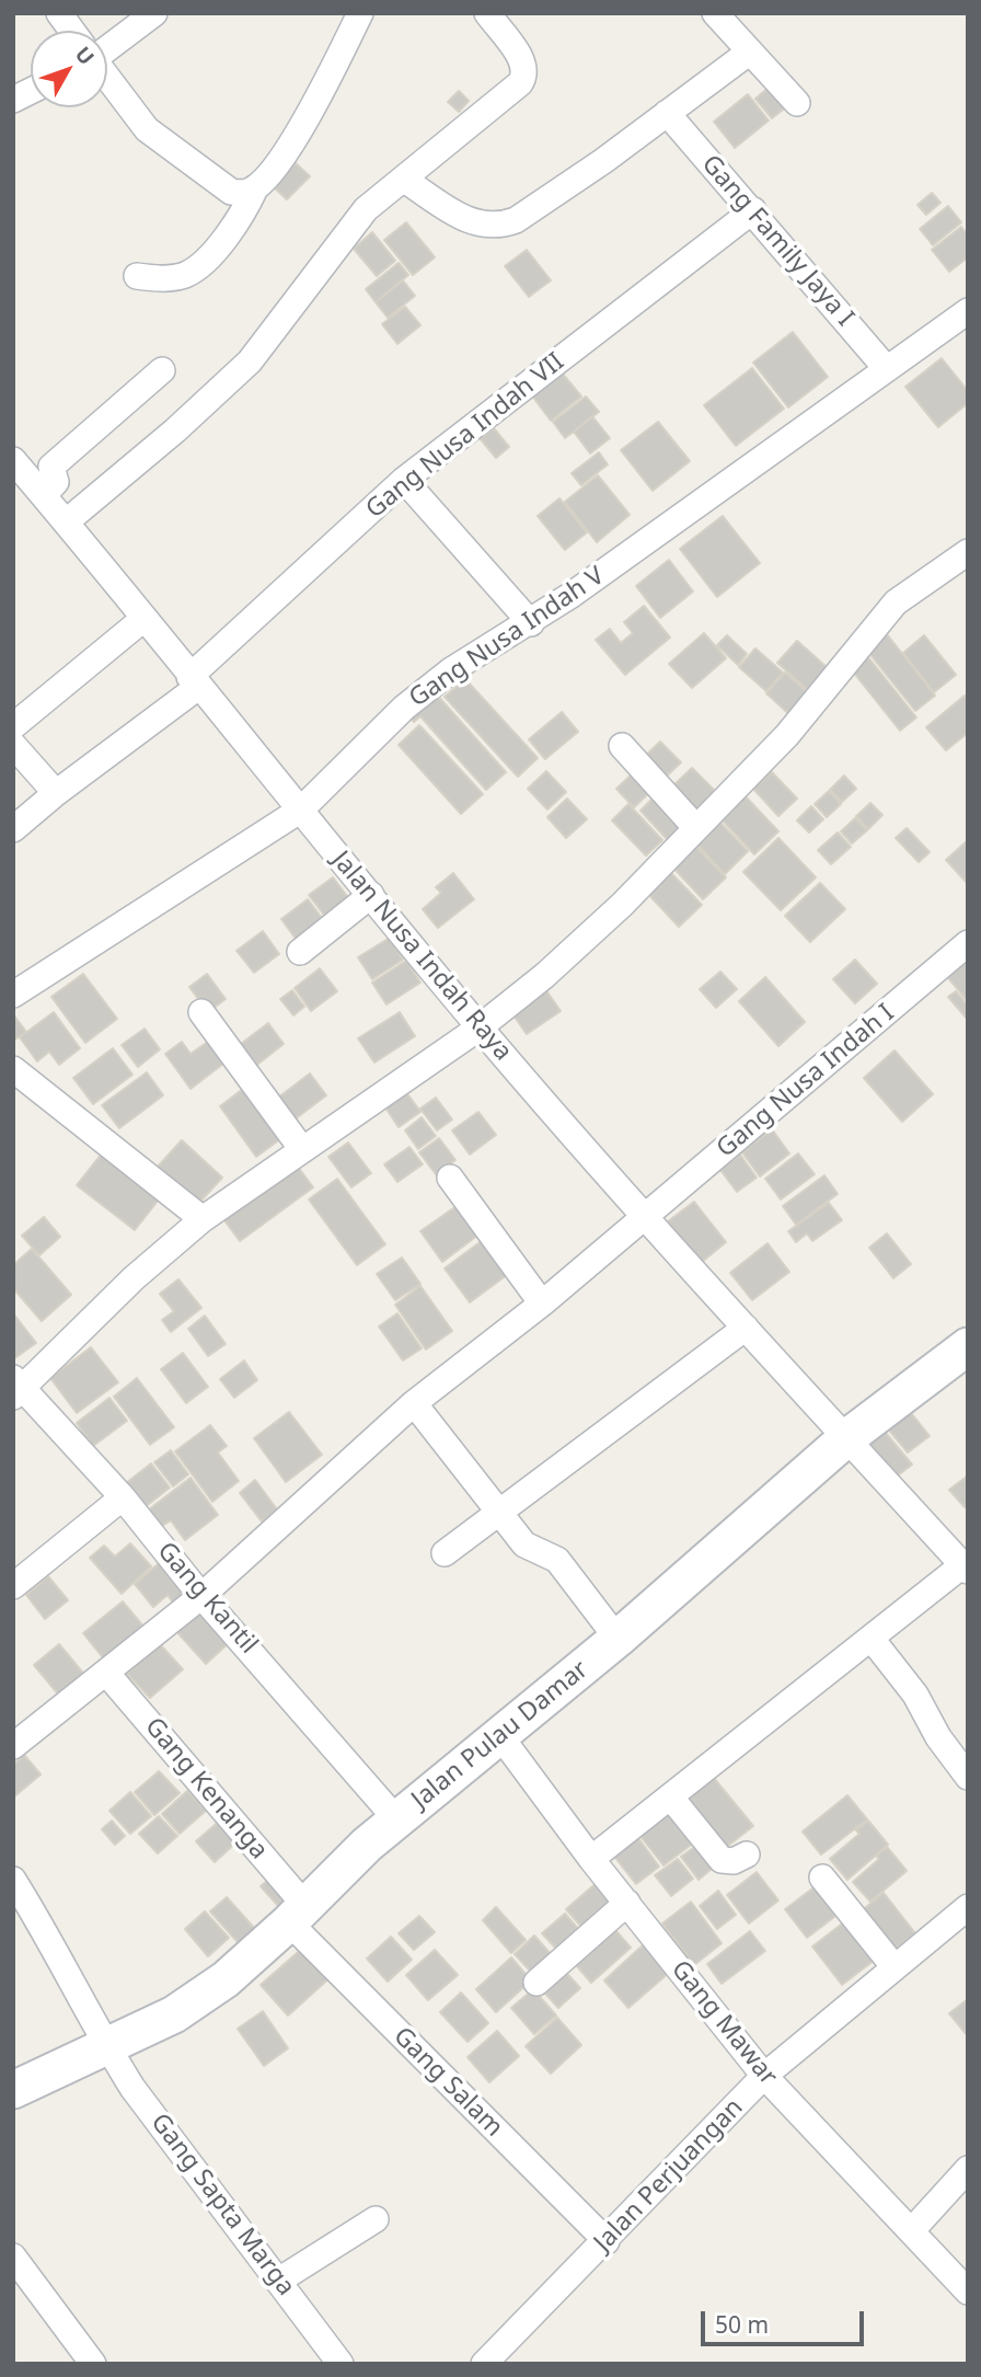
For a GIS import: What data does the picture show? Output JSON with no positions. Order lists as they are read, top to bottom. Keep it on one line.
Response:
{"streets":{"street":["Gang Family Jaya I","Gang Nusa Indah VII","Gang Nusa Indah V","Jalan Nusa Indah Raya","Gang Nusa Indah I","Gang Kantil","Jalan Pulau Damar","Gang Kenanga","Gang Mawar","Gang Salam","Jalan Perjuangan","Gang Sapta Marga"]},"crossings":[["Gang Family Jaya I","Gang Nusa Indah VII"],["Gang Family Jaya I","Gang Nusa Indah V"],["Gang Nusa Indah VII","Jalan Nusa Indah Raya"],["Gang Nusa Indah V","Jalan Nusa Indah Raya"],["Jalan Nusa Indah Raya","Gang Nusa Indah I"],["Jalan Nusa Indah Raya","Jalan Pulau Damar"],["Gang Nusa Indah I","Gang Kantil"],["Gang Nusa Indah I","Gang Kenanga"],["Gang Kantil","Jalan Pulau Damar"],["Jalan Pulau Damar","Gang Kenanga"],["Jalan Pulau Damar","Gang Mawar"],["Jalan Pulau Damar","Gang Salam"],["Jalan Pulau Damar","Gang Sapta Marga"],["Gang Kenanga","Gang Salam"],["Gang Mawar","Jalan Perjuangan"],["Gang Salam","Jalan Perjuangan"]],"scale_bar":"50 m","north":"top right"}
